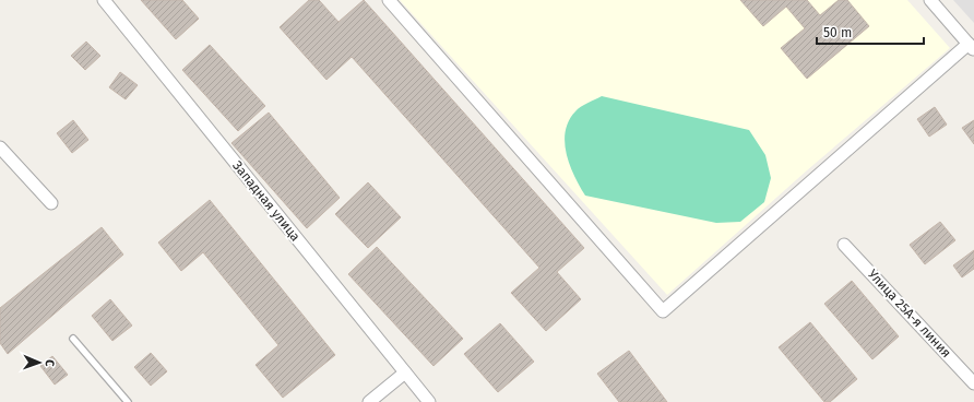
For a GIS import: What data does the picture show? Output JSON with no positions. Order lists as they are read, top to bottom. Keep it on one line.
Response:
{"streets":{"street":["Западная улица","Улица 25А-я линия"]},"scale_bar":"50 m","north":"right"}
